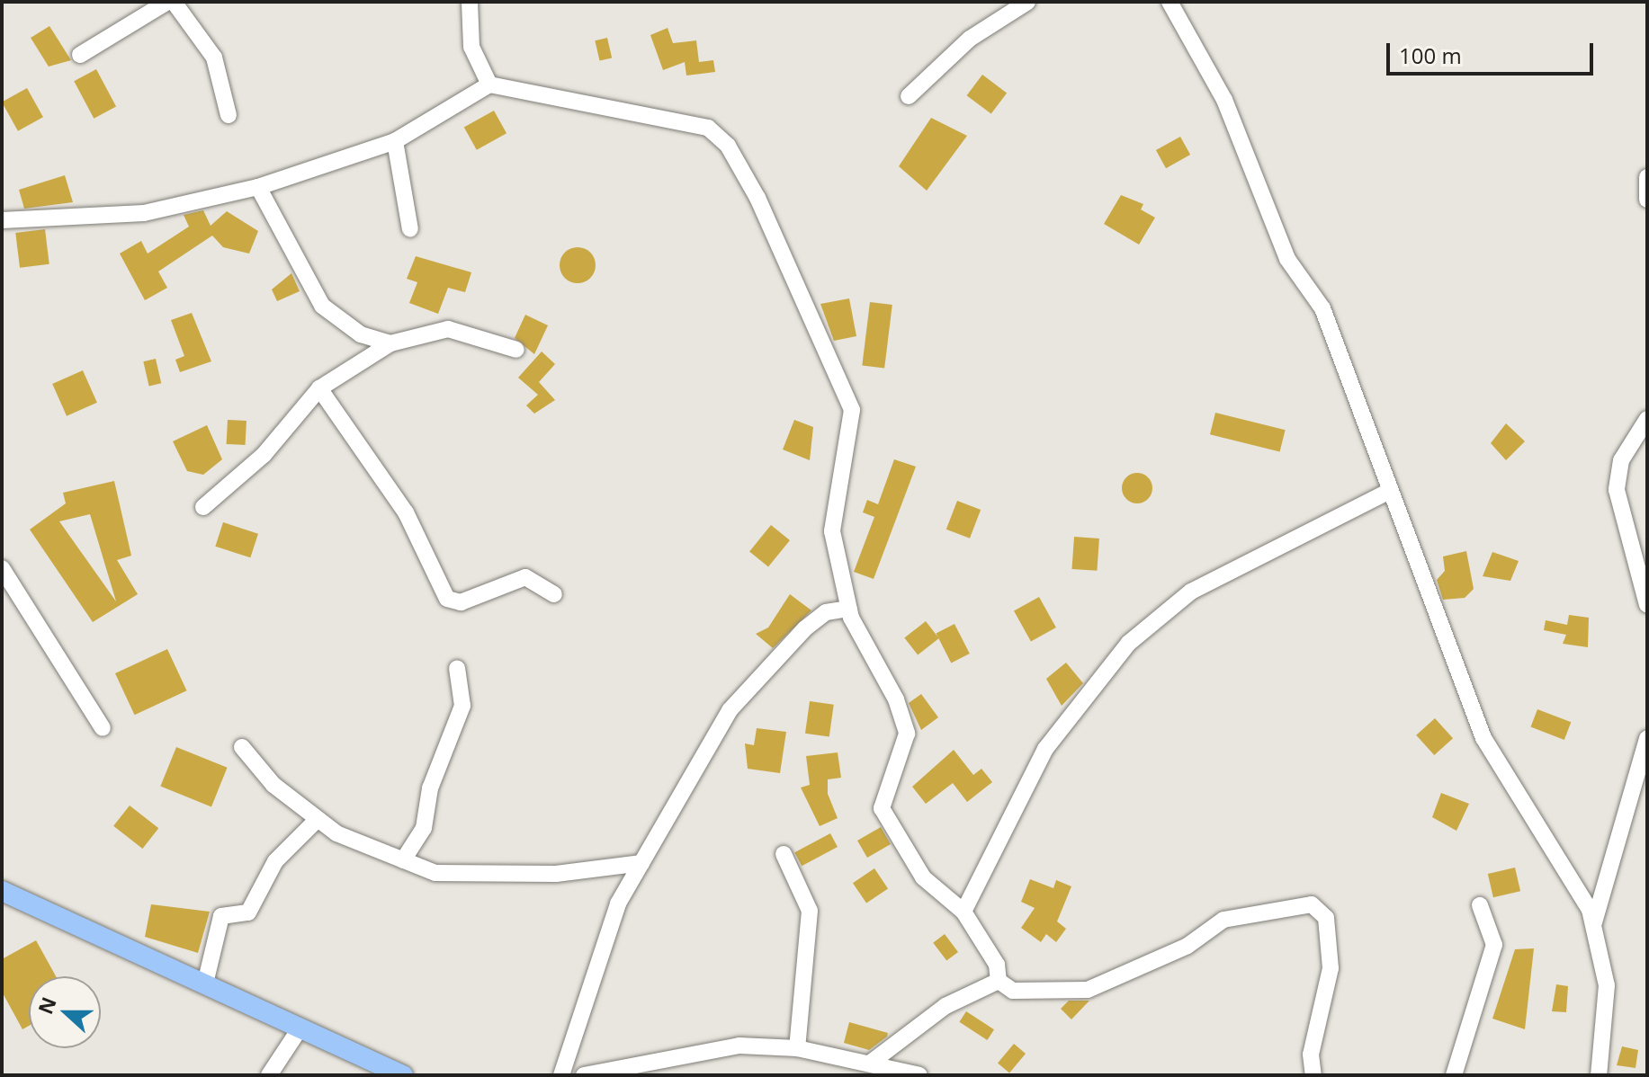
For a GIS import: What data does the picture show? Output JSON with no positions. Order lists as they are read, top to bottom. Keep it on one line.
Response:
{"scale_bar":"100 m","north":"left"}
